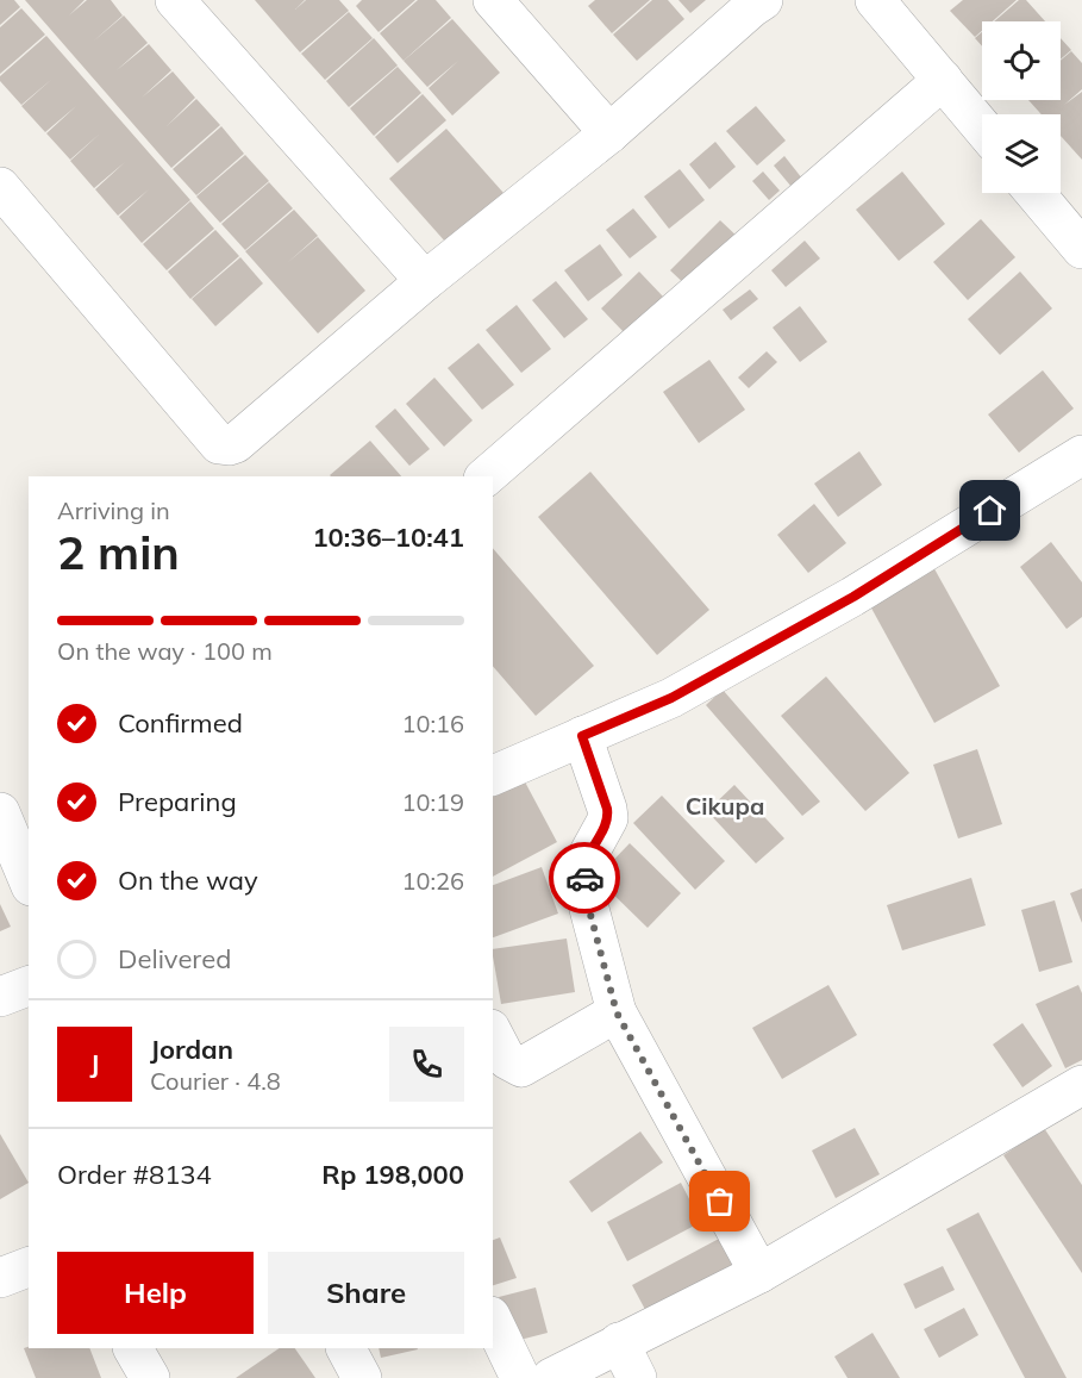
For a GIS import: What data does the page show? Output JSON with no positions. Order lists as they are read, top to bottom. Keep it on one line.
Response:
{"districts":["Cikupa"],"page":{"heading":["2 min","Arriving in","10:36–10:41"],"panel":["Jordan","Courier · 4.8","Order #8134","Rp 198,000"],"bar":"On the way · 100 m","list":[["Confirmed","10:16"],["Preparing","10:19"],["On the way","10:26"],"Delivered"],"round":"J","buttons":["Help","Share"]}}
